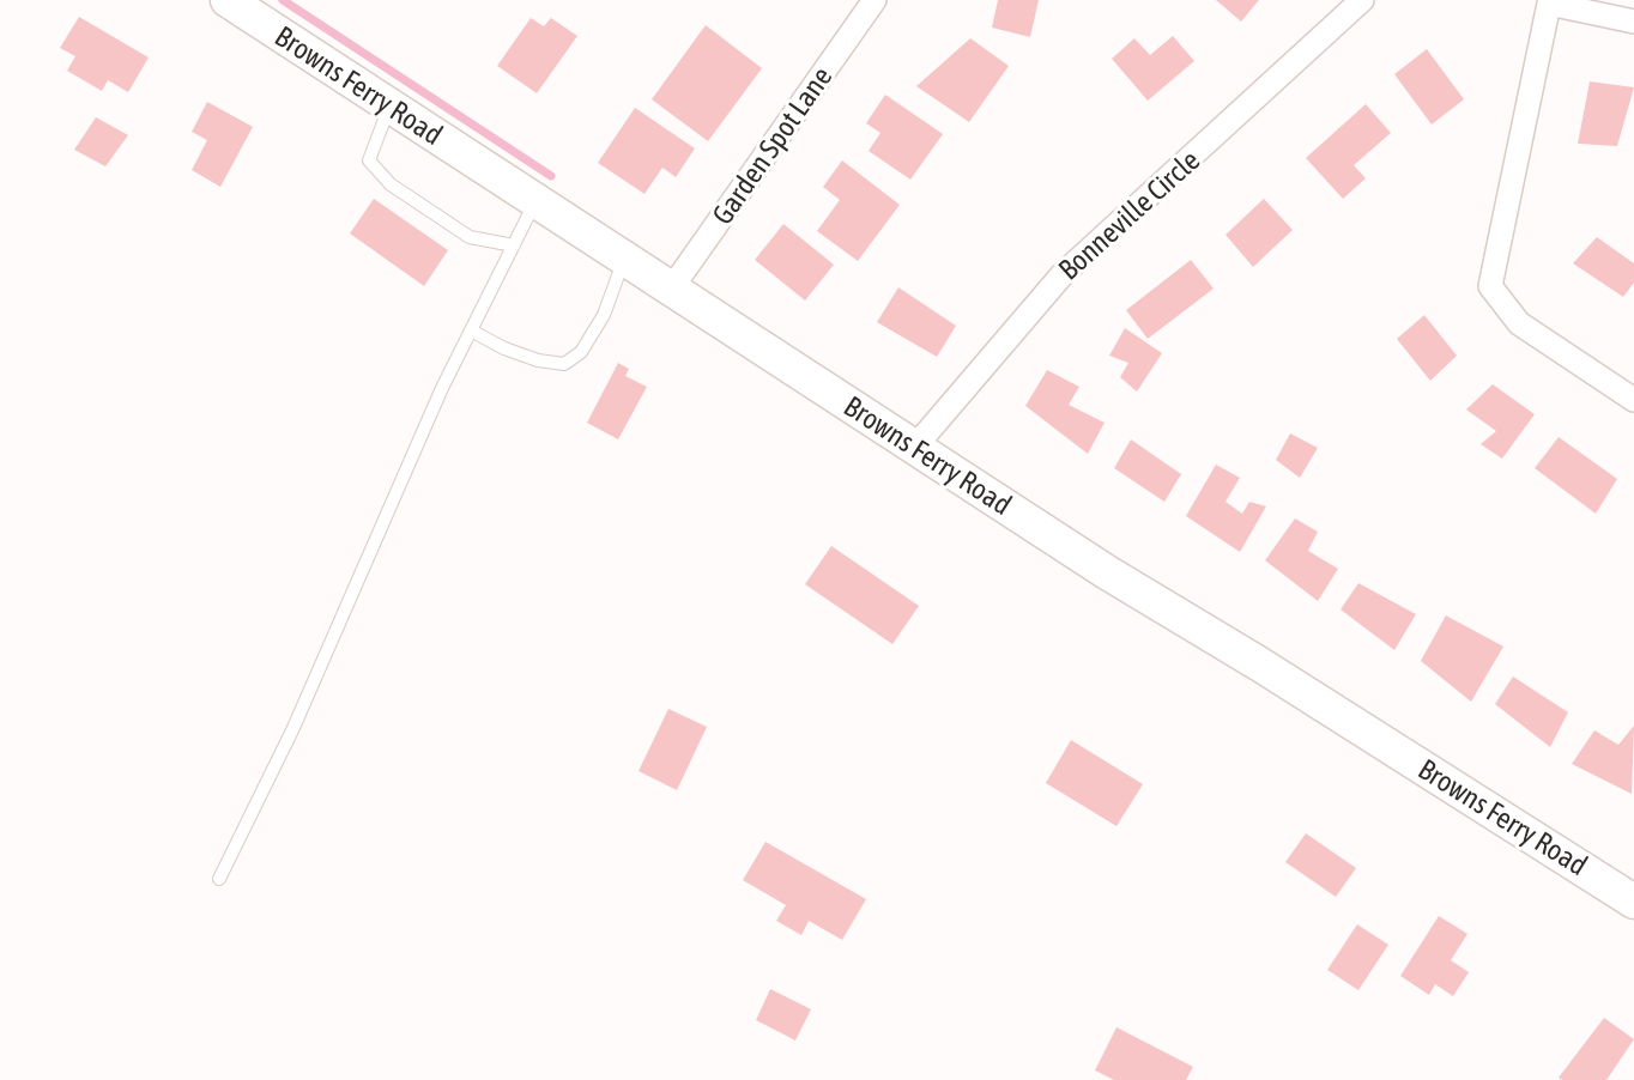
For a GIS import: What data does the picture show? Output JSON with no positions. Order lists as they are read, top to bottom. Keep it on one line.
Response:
{"streets":{"street":["Browns Ferry Road","Garden Spot Lane","Bonneville Circle"]},"crossings":[["Browns Ferry Road","Garden Spot Lane"],["Browns Ferry Road","Bonneville Circle"]]}
